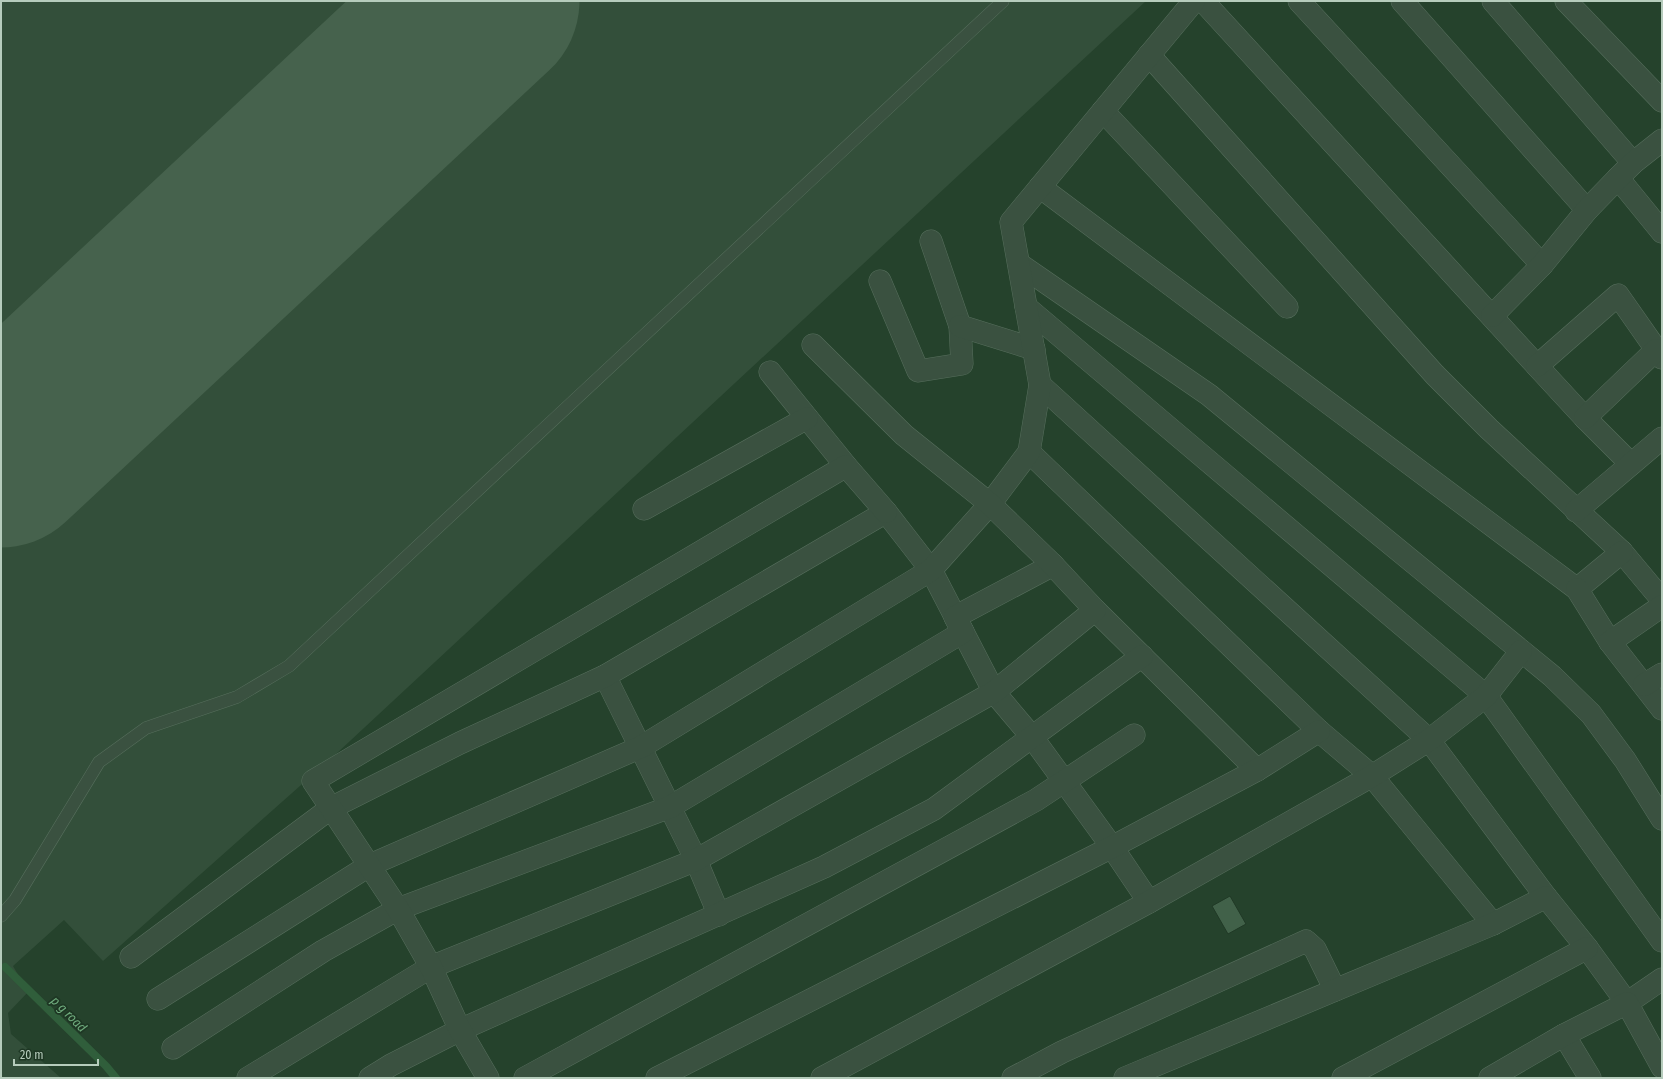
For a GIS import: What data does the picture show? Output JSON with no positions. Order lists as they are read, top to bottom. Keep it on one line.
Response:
{"water":["p g road"],"scale_bar":"20 m"}
